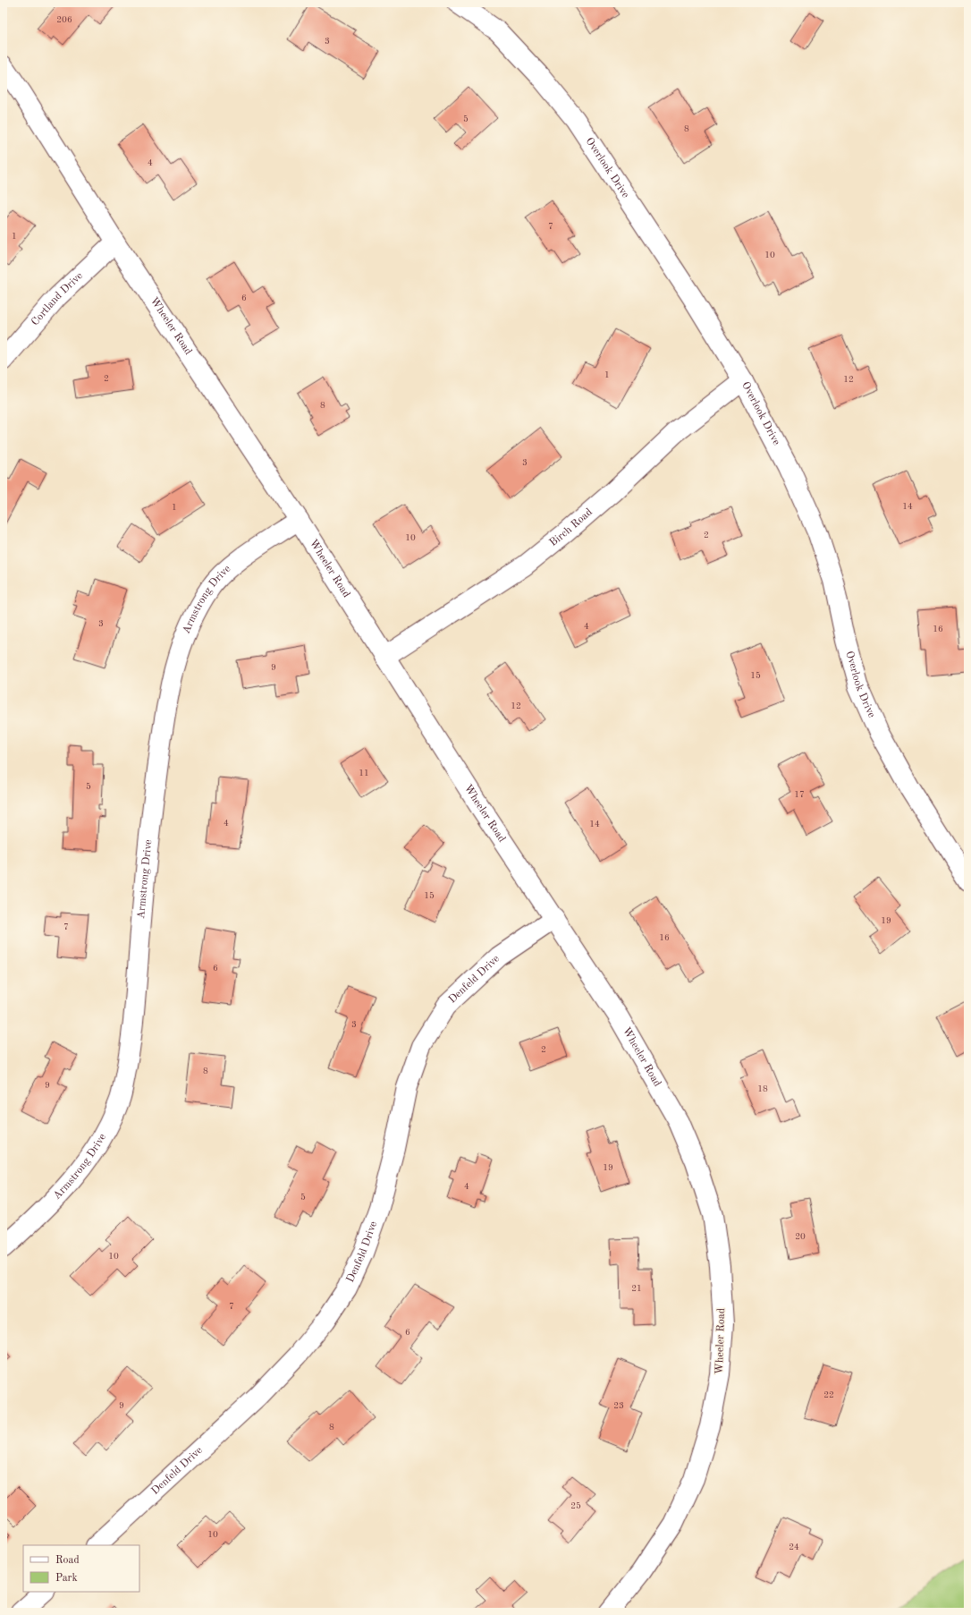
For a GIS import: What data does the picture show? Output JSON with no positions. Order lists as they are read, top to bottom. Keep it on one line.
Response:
{"streets":{"street":["Overlook Drive","Cortland Drive","Wheeler Road","Birch Road","Armstrong Drive","Denfeld Drive"]},"crossings":[["Overlook Drive","Birch Road"],["Cortland Drive","Wheeler Road"],["Wheeler Road","Birch Road"],["Wheeler Road","Armstrong Drive"],["Wheeler Road","Denfeld Drive"]],"house_numbers":["206","3","5","8","4","7","1","10","6","1","2","12","8","3","14","1","2","10","3","4","16","9","15","12","11","5","17","4","14","15","19","7","16","6","3","2","8","9","18","19","4","5","20","10","21","7","6","22","9","23","8","25","10","24"],"legend":["Road","Park"]}
